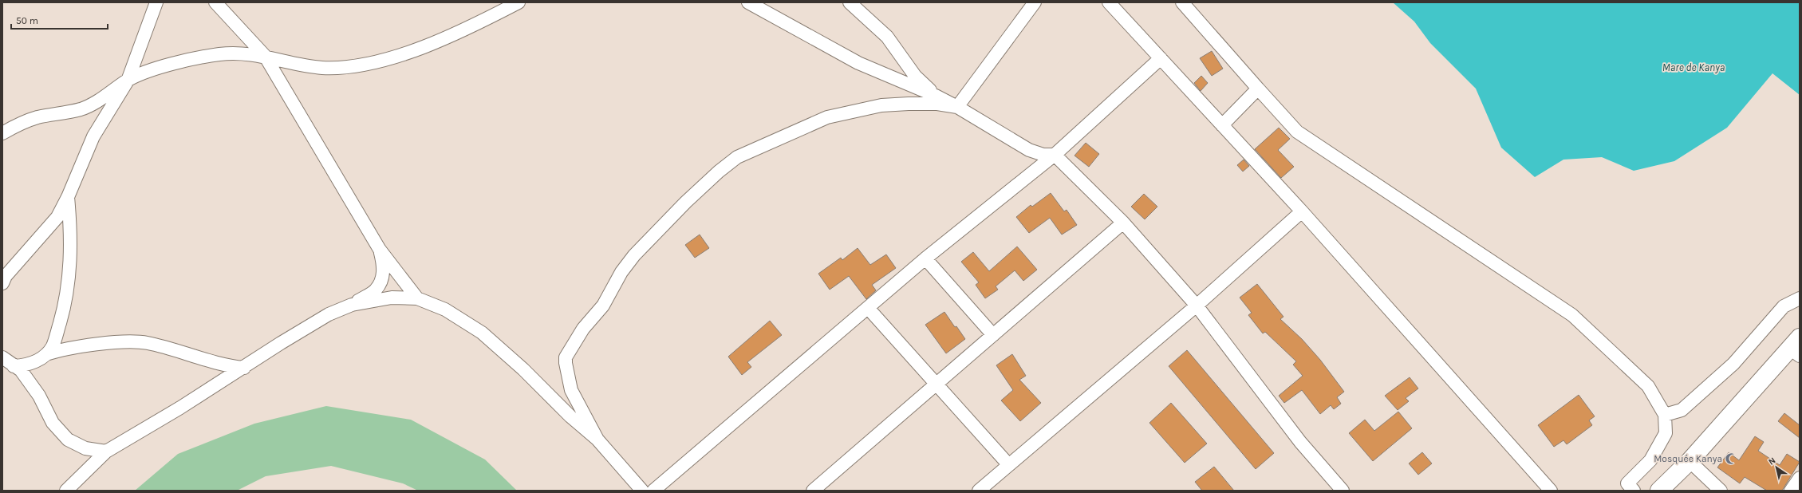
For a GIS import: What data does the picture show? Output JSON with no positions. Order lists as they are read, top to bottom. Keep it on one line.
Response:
{"water":["Mare de Kanya"],"places":{"mosque":["Mosquée Kanya"]},"scale_bar":"50 m","north":"top left"}
